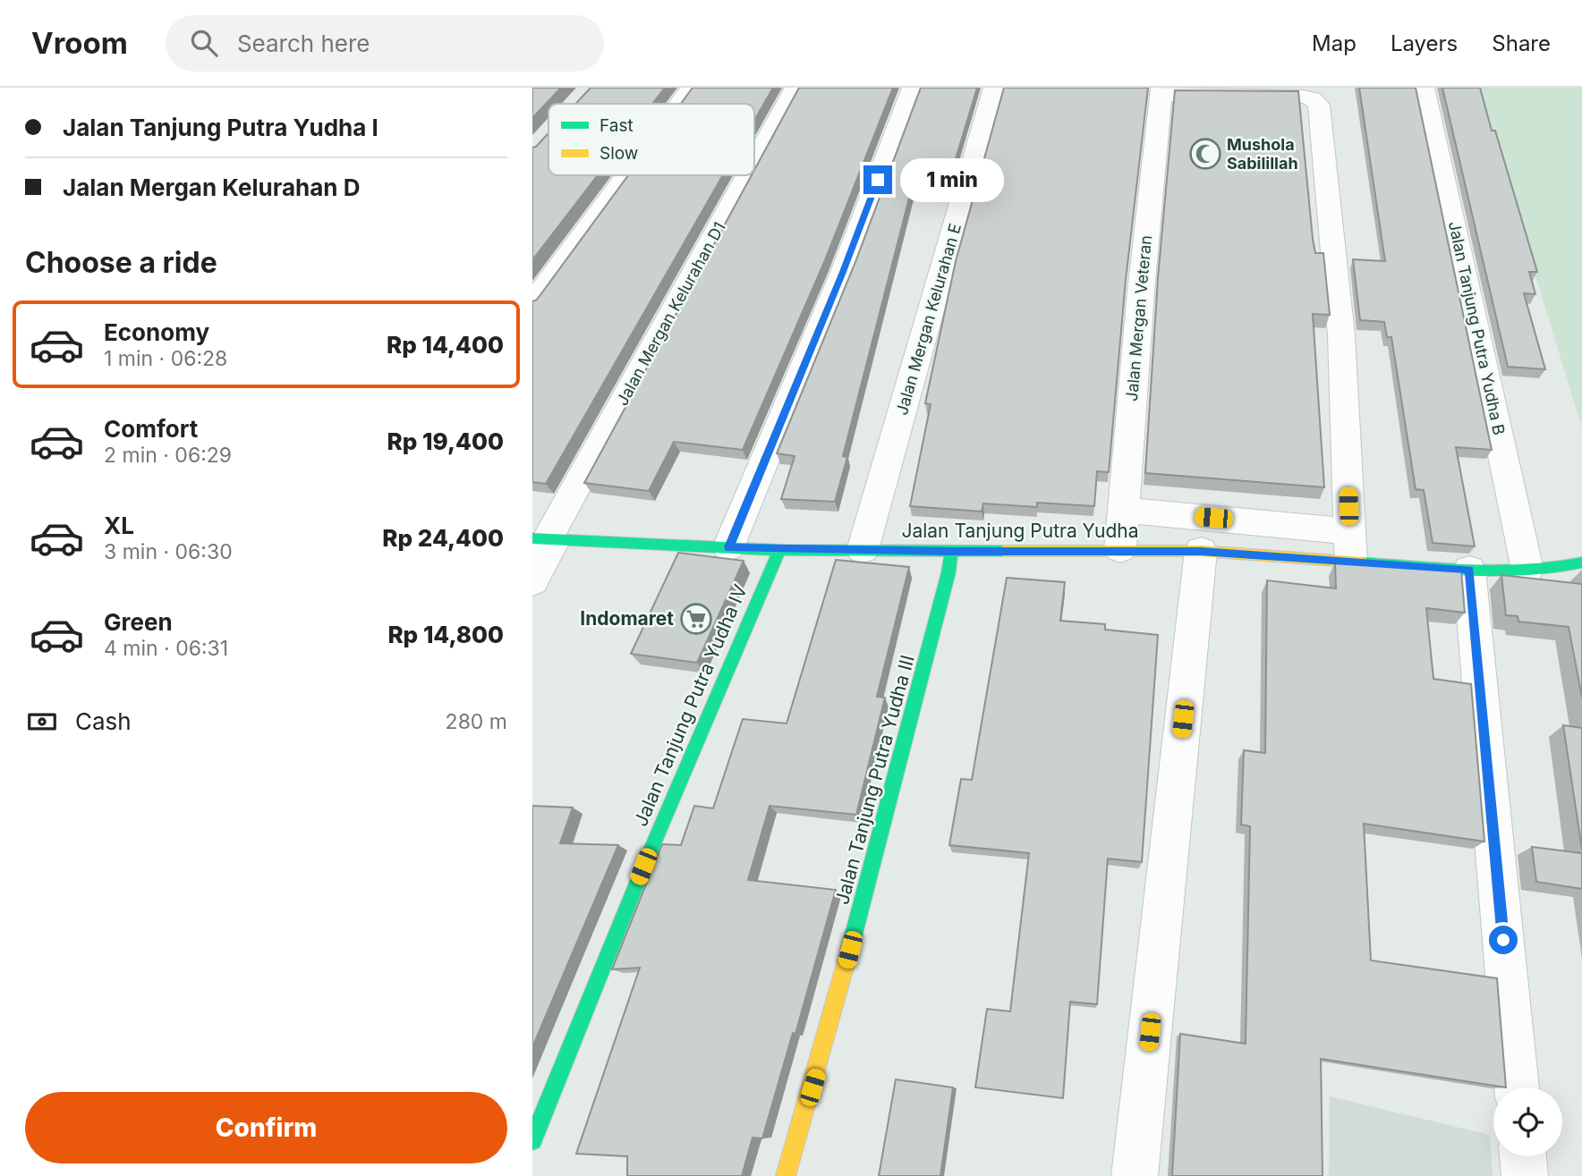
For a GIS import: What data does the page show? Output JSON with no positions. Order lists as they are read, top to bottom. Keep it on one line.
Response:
{"streets":{"street":["Jalan Mergan Kelurahan D1","Jalan Mergan Veteran","Jalan Mergan Kelurahan E","Jalan Tanjung Putra Yudha B","Jalan Tanjung Putra Yudha","Jalan Tanjung Putra Yudha IV","Jalan Tanjung Putra Yudha III"]},"crossings":[["Jalan Mergan Kelurahan D1","Jalan Tanjung Putra Yudha"],["Jalan Mergan Veteran","Jalan Tanjung Putra Yudha"],["Jalan Mergan Kelurahan E","Jalan Tanjung Putra Yudha"],["Jalan Tanjung Putra Yudha B","Jalan Tanjung Putra Yudha"],["Jalan Tanjung Putra Yudha","Jalan Tanjung Putra Yudha IV"],["Jalan Tanjung Putra Yudha","Jalan Tanjung Putra Yudha III"]],"places":{"mosque":["Mushola Sabilillah"],"supermarket":["Indomaret"]},"legend":["Fast","Slow"],"page":{"header":"Vroom","search":"Search here","nav":["Map","Layers","Share"],"banner":["Jalan Tanjung Putra Yudha I","Jalan Mergan Kelurahan D"],"bubble":"1 min","heading":"Choose a ride","list":[{"name":"Economy","note":"1 min · 06:28","value":"Rp 14,400"},{"name":"Comfort","note":"2 min · 06:29","value":"Rp 19,400"},{"name":"XL","note":"3 min · 06:30","value":"Rp 24,400"},{"name":"Green","note":"4 min · 06:31","value":"Rp 14,800"}],"pay":["Cash","280 m"],"buttons":"Confirm"}}
